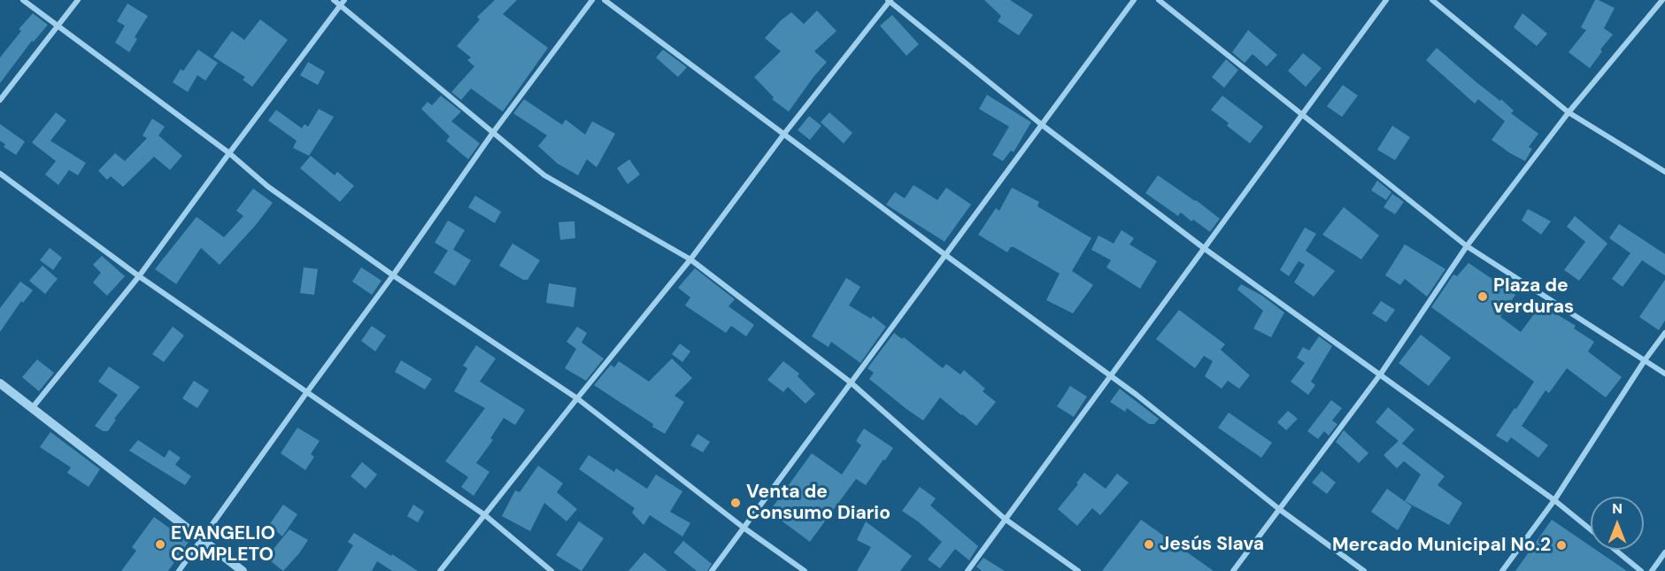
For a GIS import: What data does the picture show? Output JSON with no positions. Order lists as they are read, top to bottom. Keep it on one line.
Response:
{"places":["Plaza de verduras","Venta de Consumo Diario","EVANGELIO COMPLETO","Jesús Slava","Mercado Municipal No.2"],"north":"top"}
